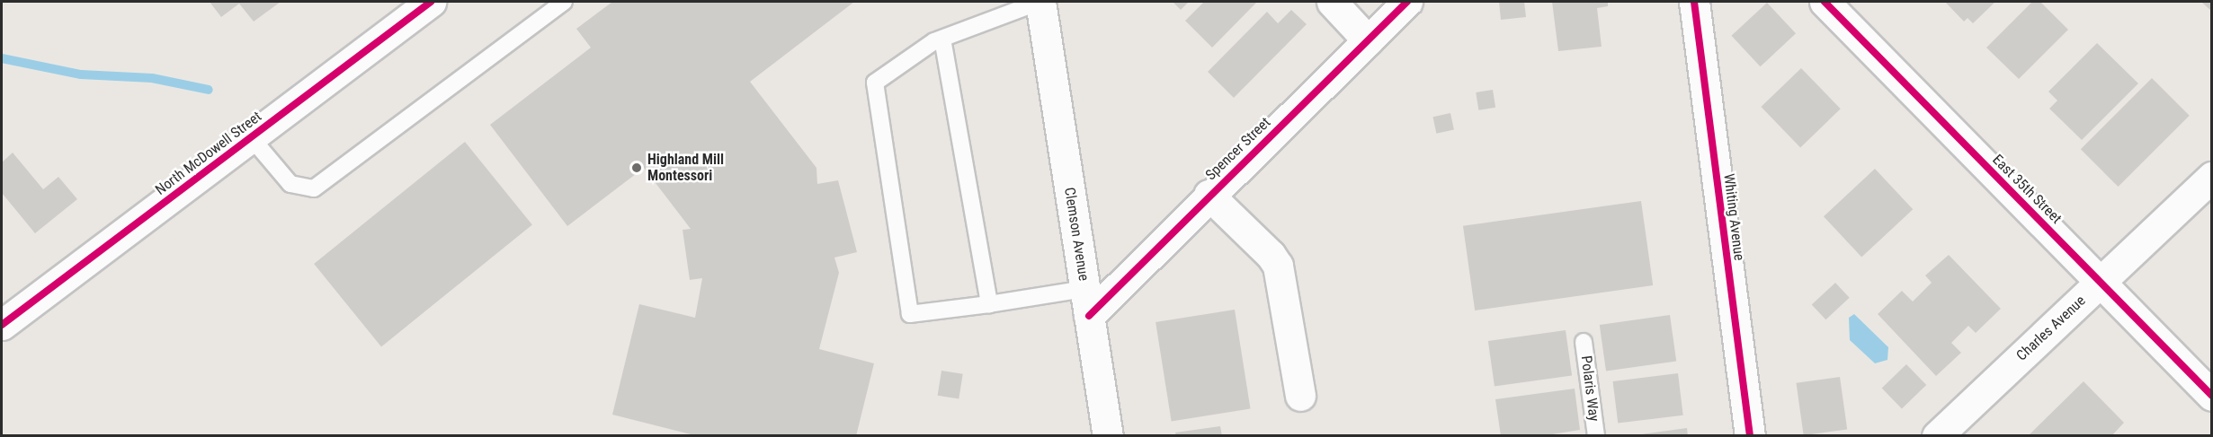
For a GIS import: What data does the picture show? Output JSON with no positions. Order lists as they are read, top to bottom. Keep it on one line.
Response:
{"streets":{"street":["Spencer Street","North McDowell Street","East 35th Street","Whiting Avenue","Clemson Avenue","Charles Avenue"],"lane":["Polaris Way"]},"crossings":[["Spencer Street","Clemson Avenue"],["East 35th Street","Charles Avenue"]],"places":["Highland Mill Montessori"]}
